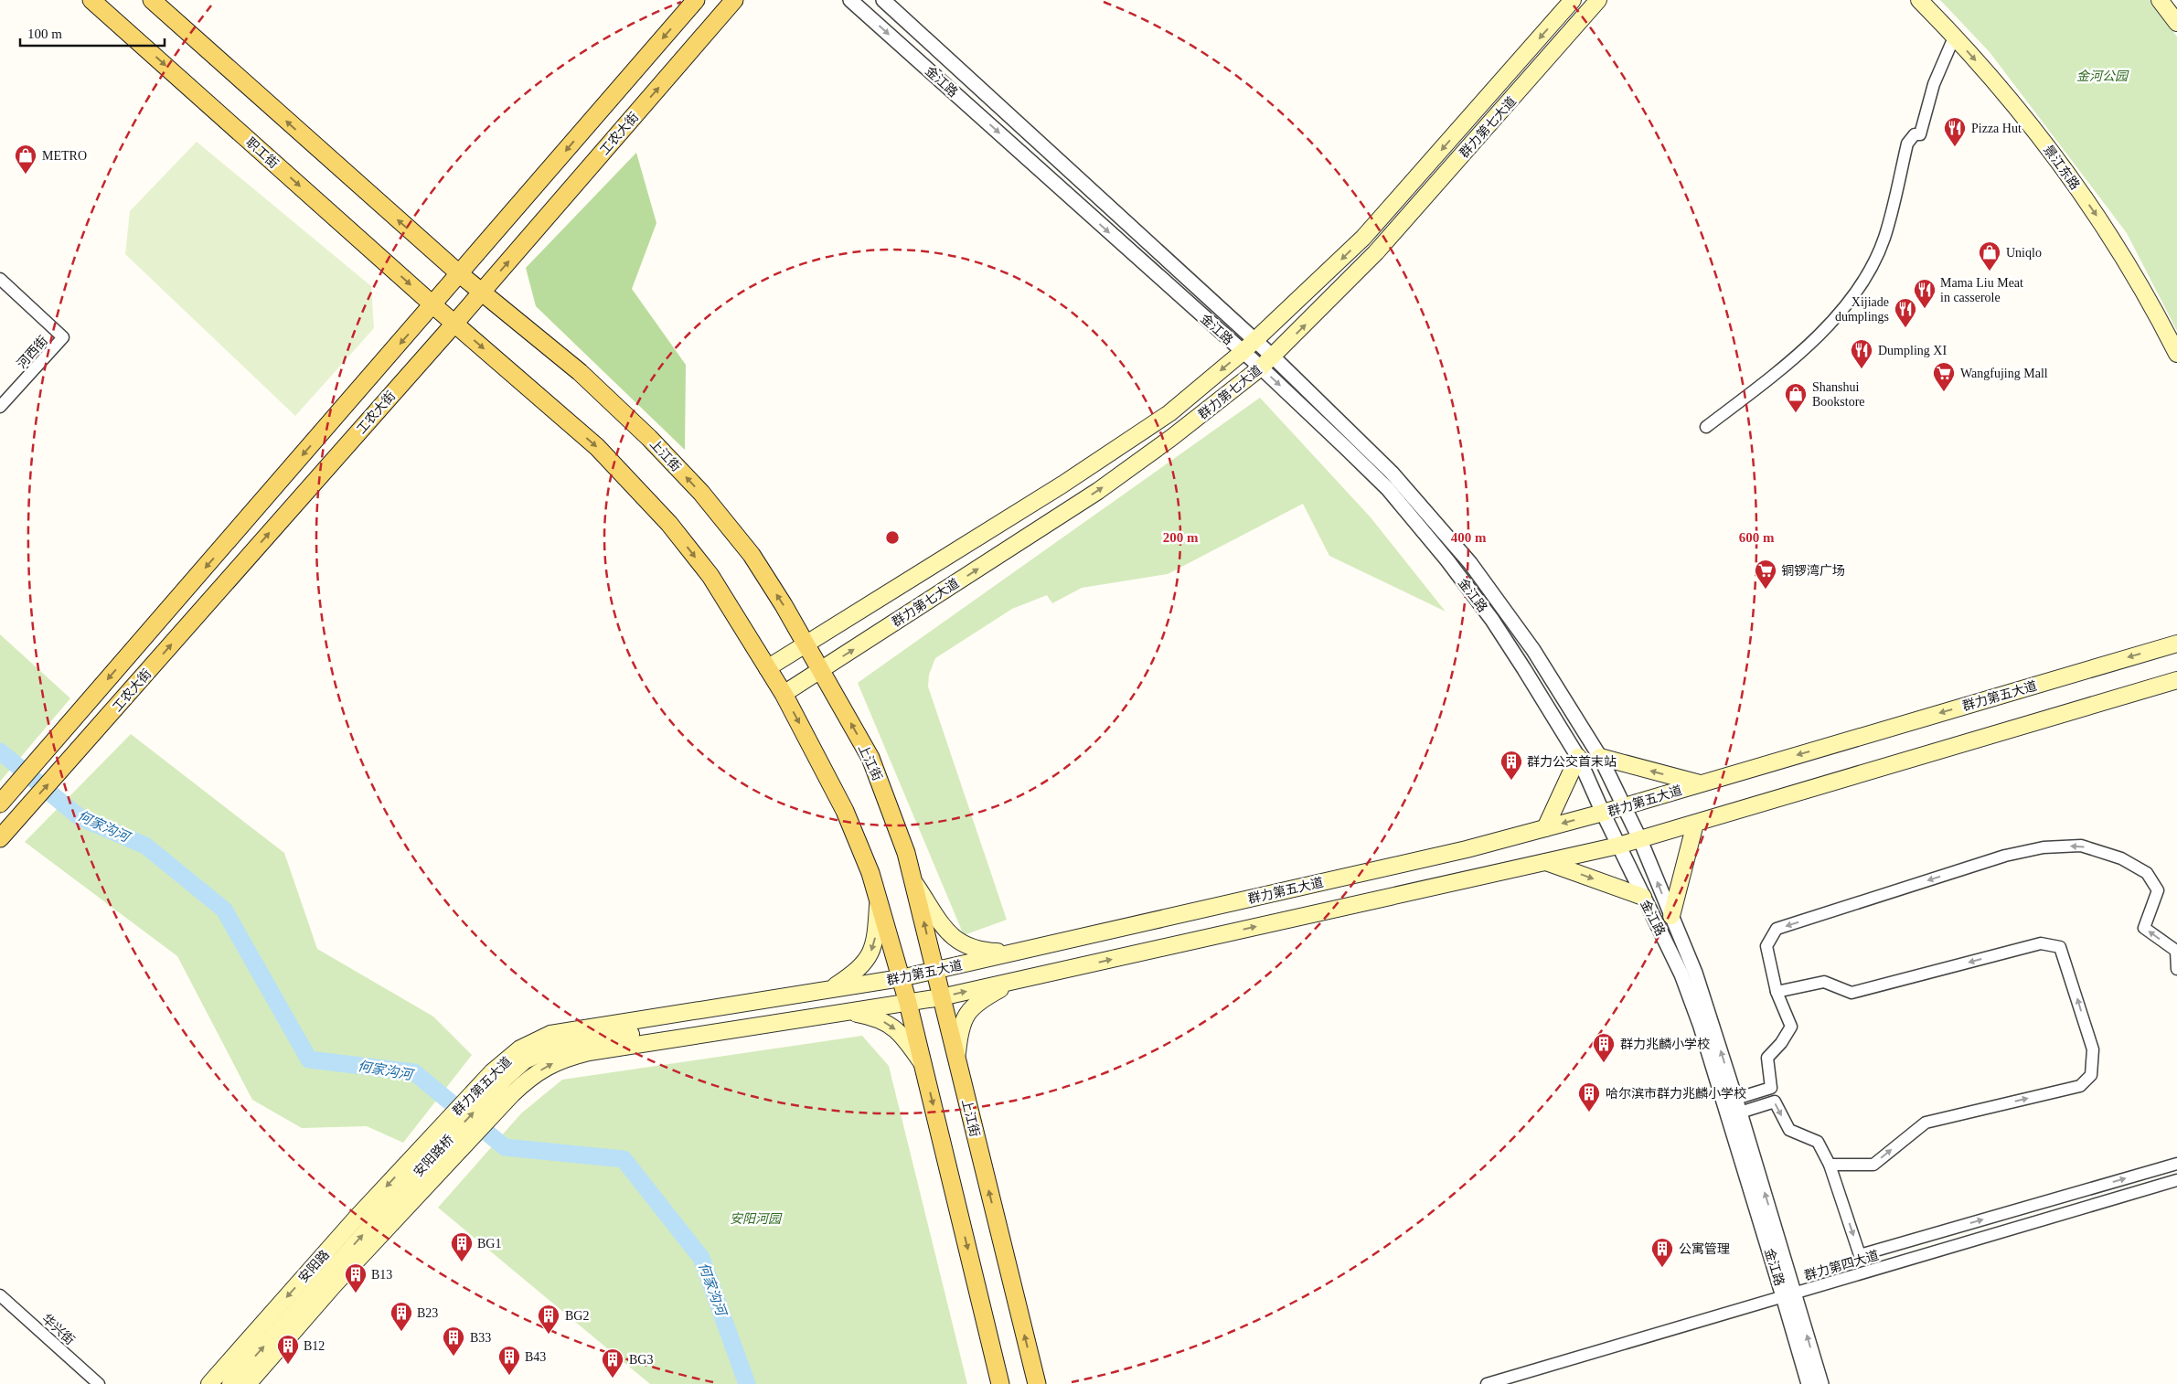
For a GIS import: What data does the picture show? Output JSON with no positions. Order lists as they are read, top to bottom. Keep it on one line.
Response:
{"streets":{"main road":["群力第七大道","工农大街","职工街","景江东路","上江街","群力第五大道","安阳路桥","安阳路"],"street":["金江路","河西街","群力第四大道","华兴街"]},"crossings":[["金江路","群力第七大道"],["金江路","群力第五大道"],["金江路","群力第四大道"],["群力第七大道","上江街"],["工农大街","职工街"],["工农大街","上江街"],["上江街","群力第五大道"],["群力第五大道","安阳路桥"],["群力第五大道","安阳路"]],"one_way":["景江东路","安阳路桥","安阳路"],"water":["何家沟河"],"parks":["金河公园","安阳河园"],"places":{"restaurant":["Pizza Hut","Mama Liu Meat in casserole","Xijiade dumplings","Dumpling XI"],"shop":["METRO","Uniqlo","Shanshui Bookstore"],"supermarket":["Wangfujing Mall","铜锣湾广场"],"building":["群力公交首末站","群力兆麟小学校","哈尔滨市群力兆麟小学校","BG1","公寓管理","B13","B23","BG2","B33","B12","B43","BG3"]},"scale_bar":"100 m","rings":["200 m","400 m","600 m"]}
